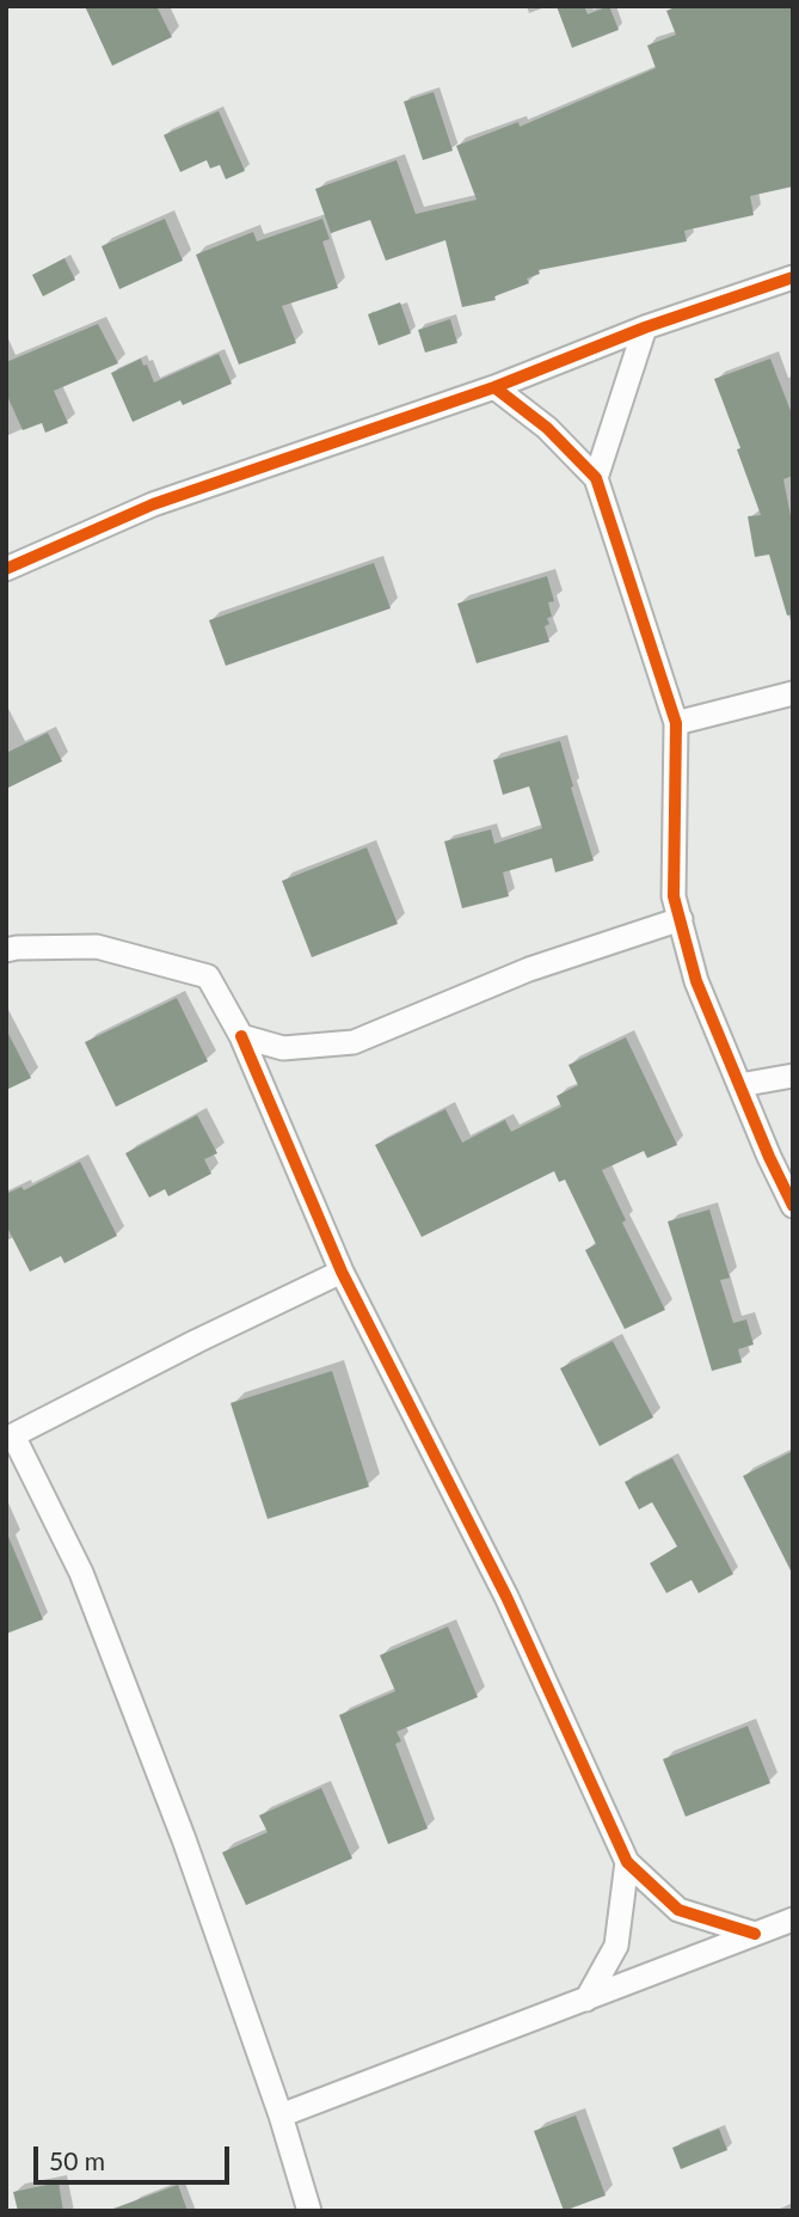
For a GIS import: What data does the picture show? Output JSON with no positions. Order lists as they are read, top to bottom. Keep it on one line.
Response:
{"scale_bar":"50 m"}
